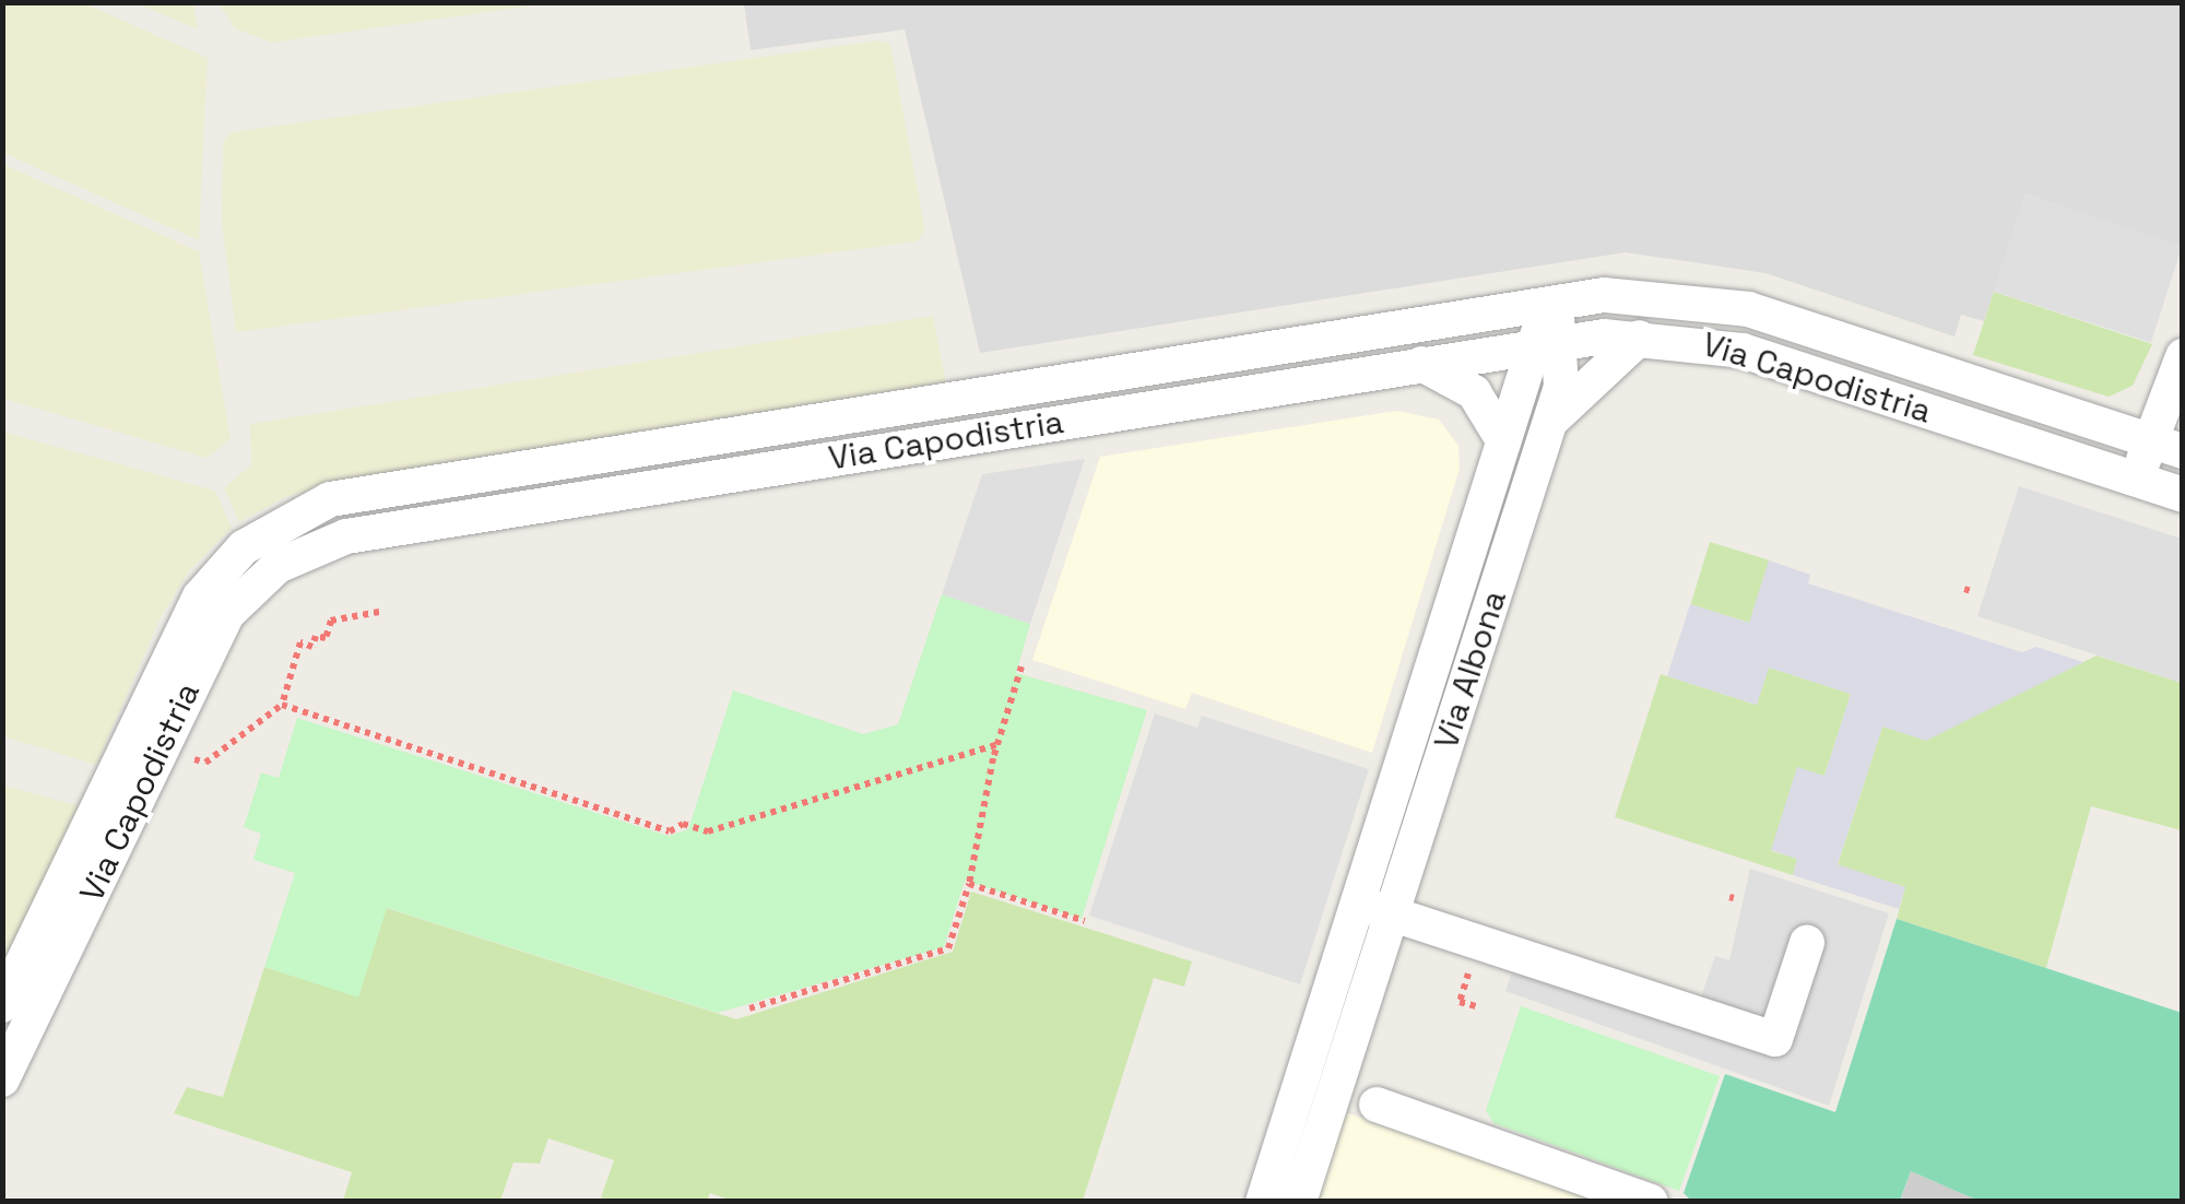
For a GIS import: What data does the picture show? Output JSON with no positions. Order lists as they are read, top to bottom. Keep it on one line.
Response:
{"streets":{"street":["Via Capodistria","Via Albona"]},"crossings":[["Via Capodistria","Via Albona"]]}
